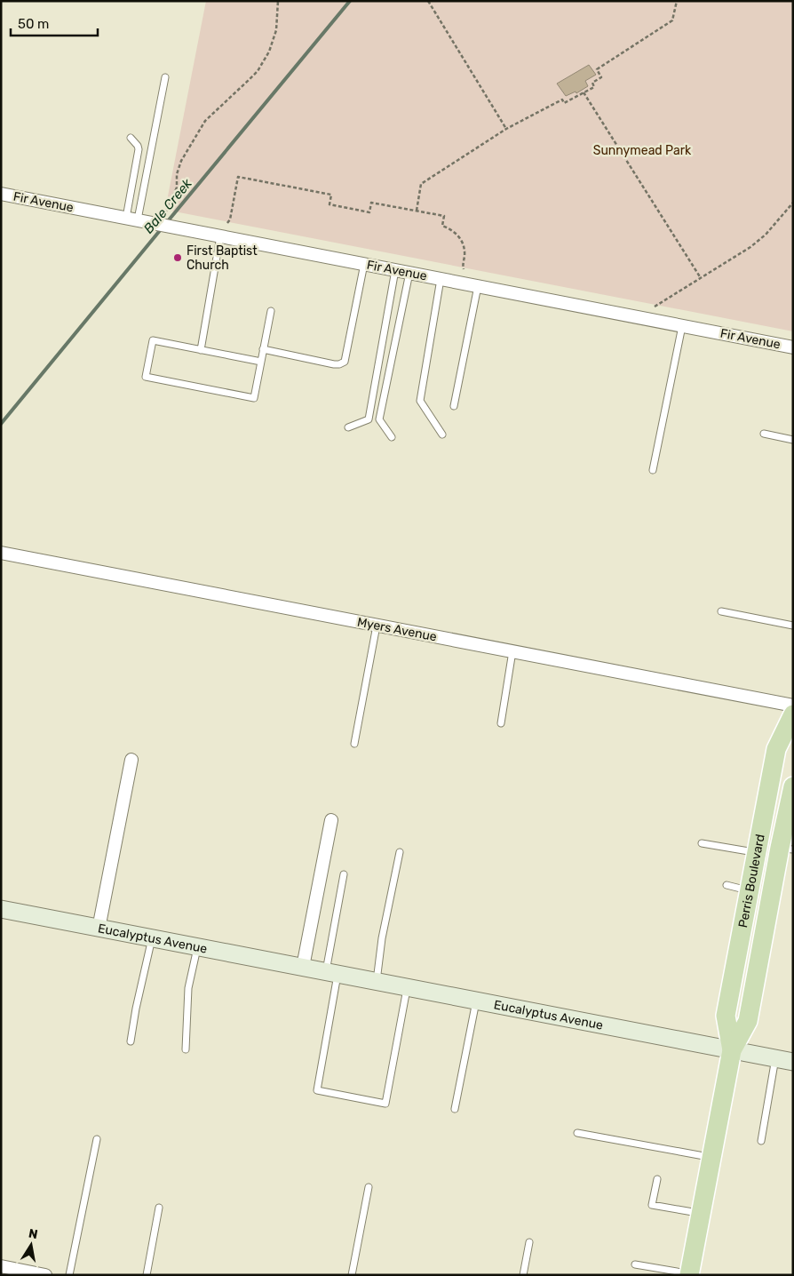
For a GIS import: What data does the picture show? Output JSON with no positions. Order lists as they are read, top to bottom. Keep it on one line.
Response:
{"streets":{"main road":["Perris Boulevard"],"street":["Fir Avenue","Myers Avenue","Eucalyptus Avenue"]},"crossings":[["Perris Boulevard","Eucalyptus Avenue"]],"water":["Bale Creek"],"parks":["Sunnymead Park"],"places":["First Baptist Church"],"scale_bar":"50 m","north":"top"}
